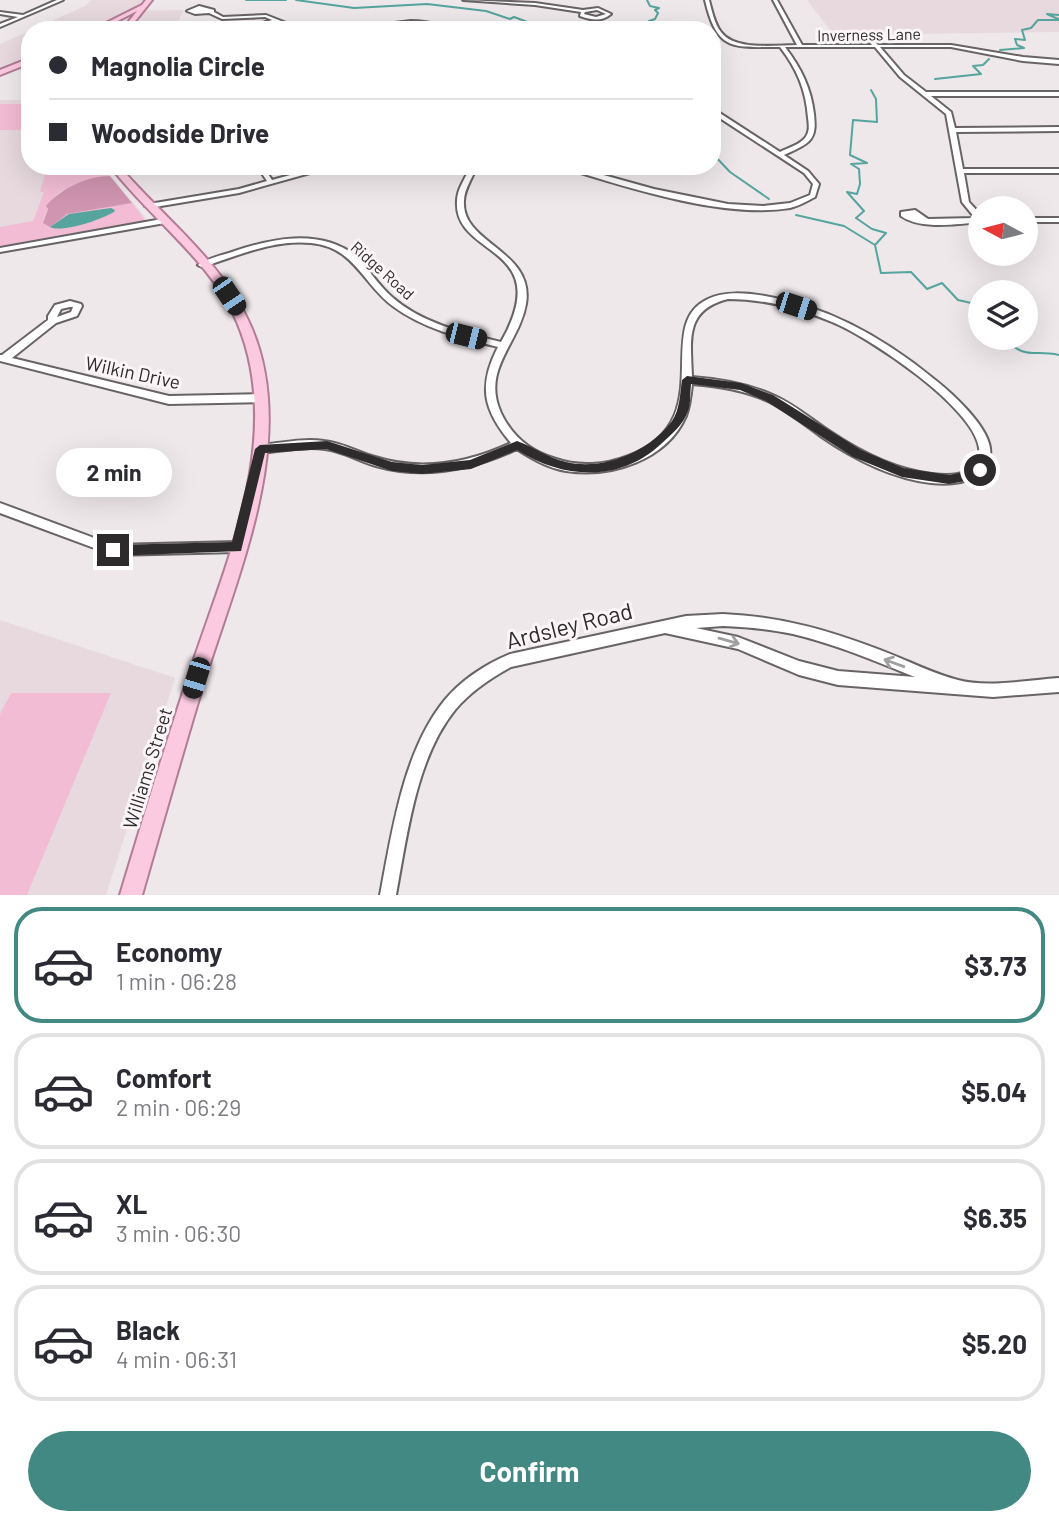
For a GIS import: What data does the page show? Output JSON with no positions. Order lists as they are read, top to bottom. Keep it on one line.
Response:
{"streets":{"main road":["Williams Street"],"street":["Inverness Lane","Ridge Road","Wilkin Drive","Ardsley Road"]},"crossings":[["Ridge Road","Williams Street"],["Wilkin Drive","Williams Street"]],"north":"left","page":{"banner":["Magnolia Circle","Woodside Drive"],"bubble":"2 min","list":[{"name":"Economy","note":"1 min · 06:28","value":"$3.73"},{"name":"Comfort","note":"2 min · 06:29","value":"$5.04"},{"name":"XL","note":"3 min · 06:30","value":"$6.35"},{"name":"Black","note":"4 min · 06:31","value":"$5.20"}],"buttons":"Confirm"}}
